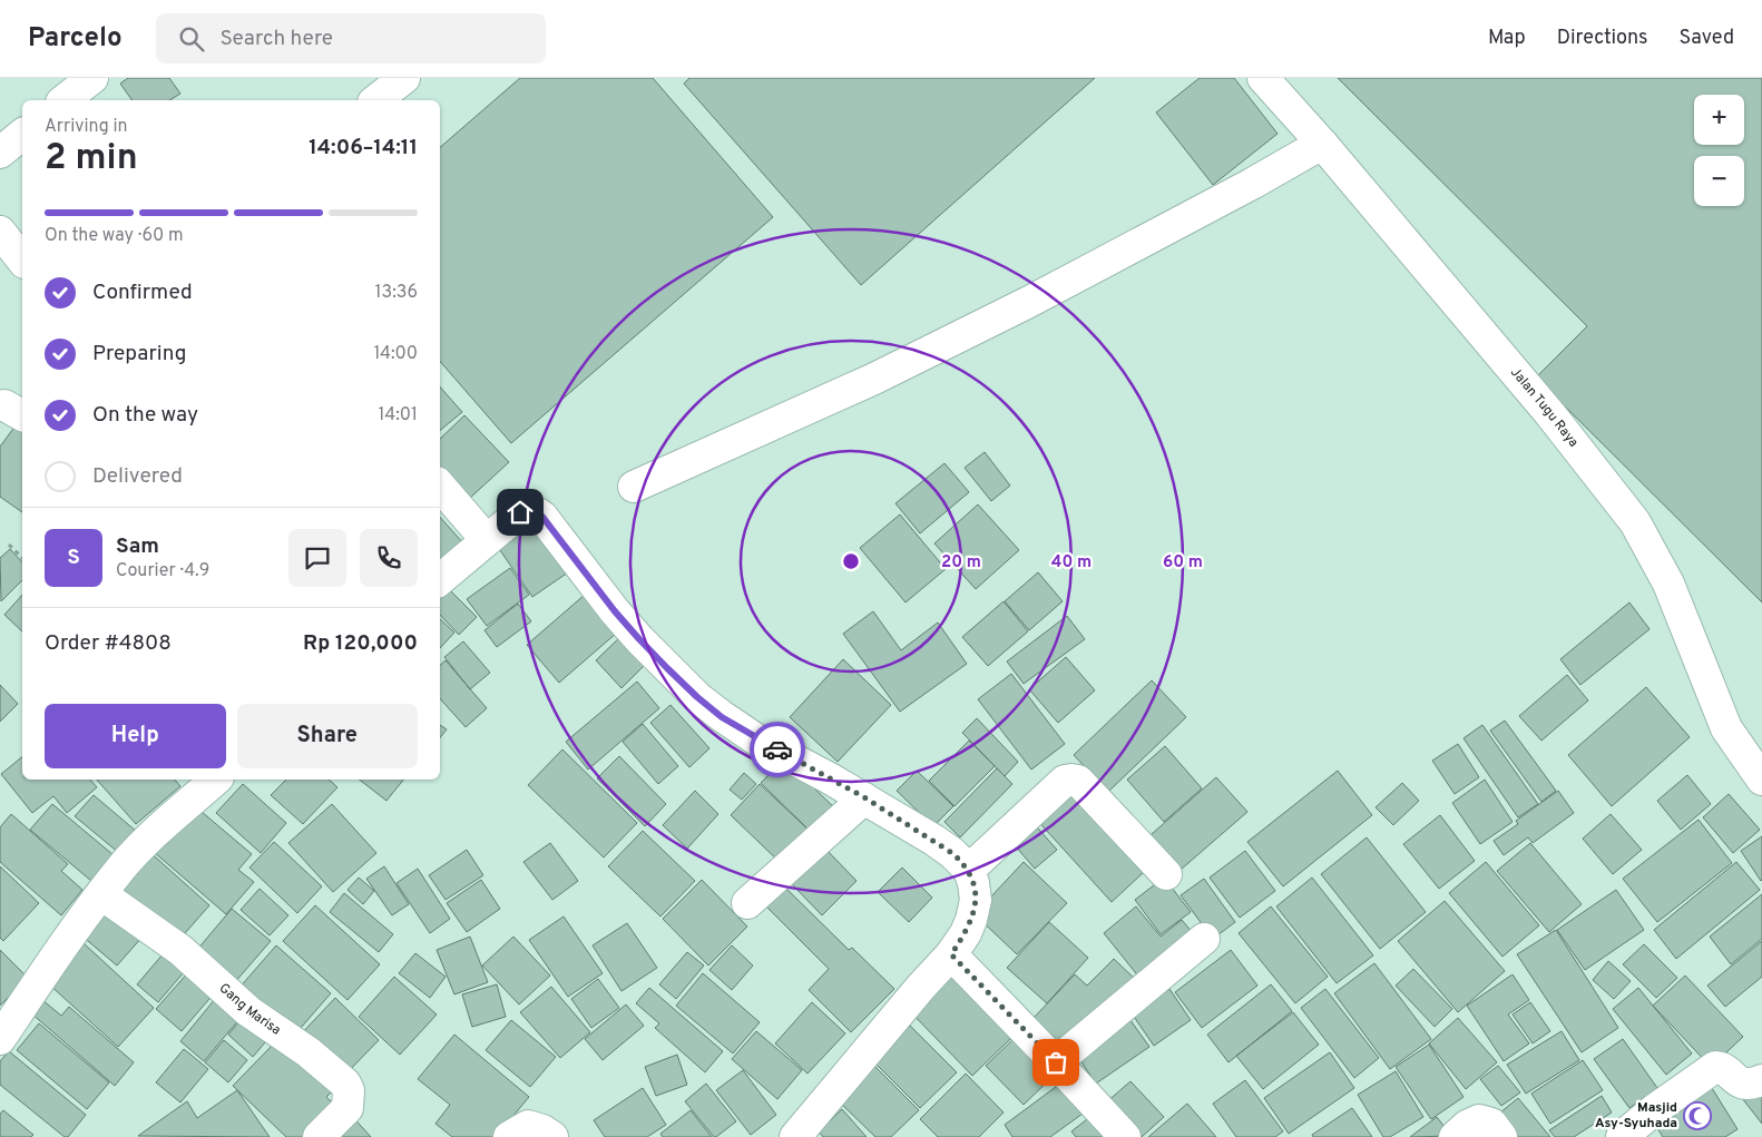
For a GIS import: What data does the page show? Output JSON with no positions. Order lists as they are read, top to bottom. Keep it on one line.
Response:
{"streets":{"street":["Jalan Tugu Raya","Gang Marisa"]},"places":{"mosque":["Masjid Asy-Syuhada"]},"page":{"header":"Parcelo","search":"Search here","nav":["Map","Directions","Saved"],"map_buttons":["+","−"],"heading":["2 min","Arriving in","14:06–14:11"],"panel":["Sam","Courier · 4.9","Order #4808","Rp 120,000"],"bar":"On the way · 60 m","list":[["Confirmed","13:36"],["Preparing","14:00"],["On the way","14:01"],"Delivered"],"round":"S","buttons":["Help","Share"]},"rings":["20 m","40 m","60 m"]}
